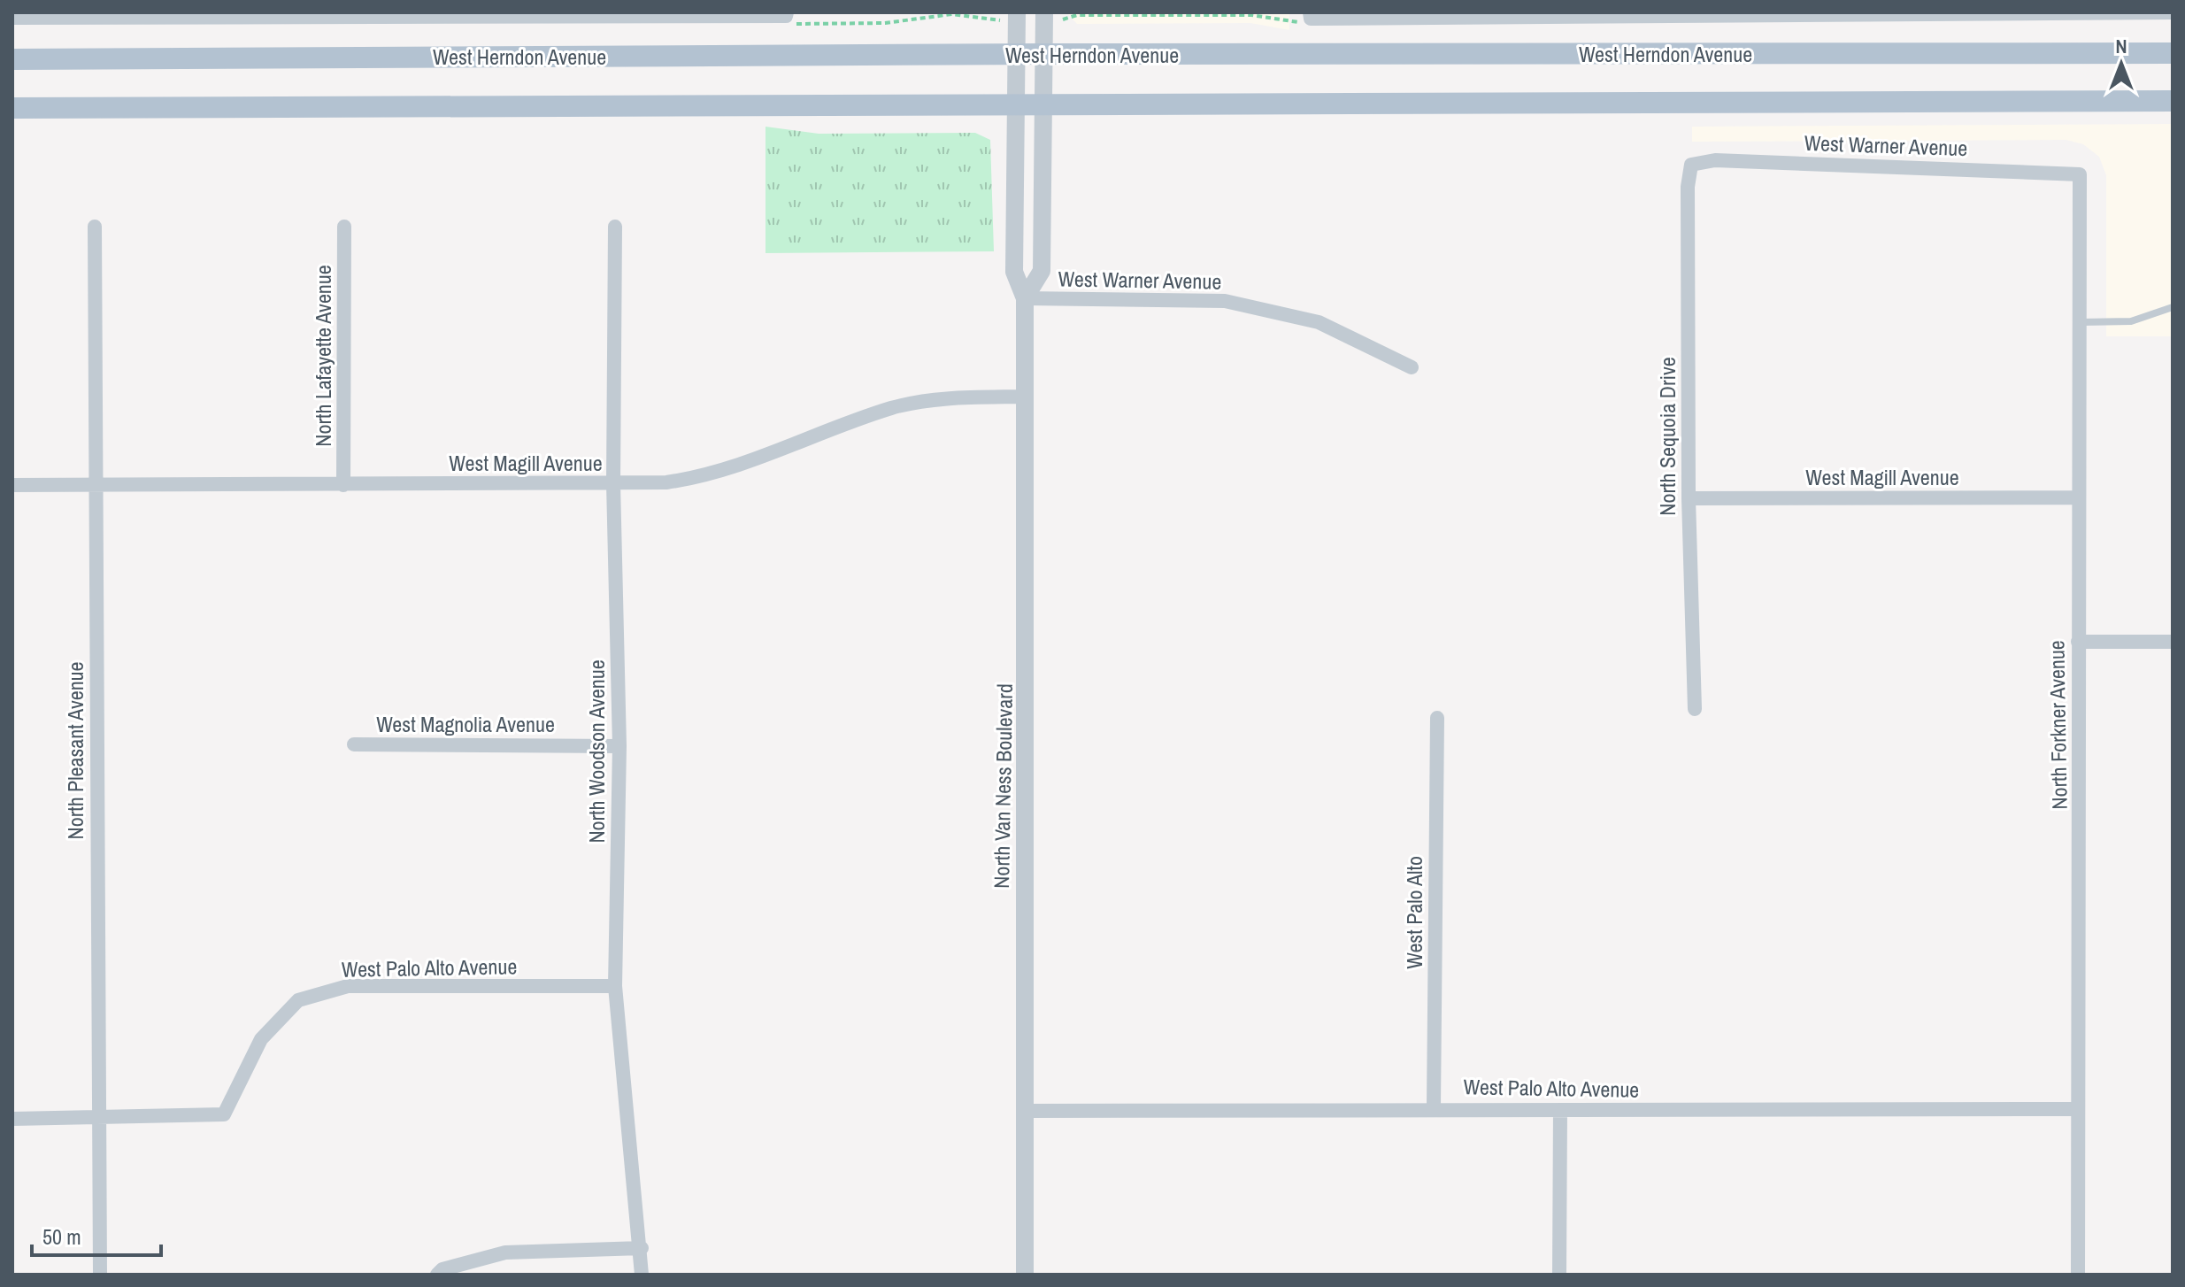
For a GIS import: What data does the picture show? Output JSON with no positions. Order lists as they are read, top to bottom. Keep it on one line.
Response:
{"streets":{"main road":["West Herndon Avenue"],"street":["West Warner Avenue","North Lafayette Avenue","North Sequoia Drive","West Magill Avenue","West Magnolia Avenue","North Forkner Avenue","North Pleasant Avenue","North Woodson Avenue","North Van Ness Boulevard","West Palo Alto","West Palo Alto Avenue"]},"crossings":[["West Herndon Avenue","North Van Ness Boulevard"],["West Warner Avenue","North Sequoia Drive"],["West Warner Avenue","North Forkner Avenue"],["West Warner Avenue","North Van Ness Boulevard"],["North Lafayette Avenue","West Magill Avenue"],["North Sequoia Drive","West Magill Avenue"],["West Magill Avenue","North Forkner Avenue"],["West Magill Avenue","North Pleasant Avenue"],["West Magill Avenue","North Woodson Avenue"],["West Magill Avenue","North Van Ness Boulevard"],["West Magnolia Avenue","North Woodson Avenue"],["North Forkner Avenue","West Palo Alto Avenue"],["North Pleasant Avenue","West Palo Alto Avenue"],["North Woodson Avenue","West Palo Alto Avenue"],["North Van Ness Boulevard","West Palo Alto Avenue"],["West Palo Alto","West Palo Alto Avenue"]],"scale_bar":"50 m","north":"top"}
